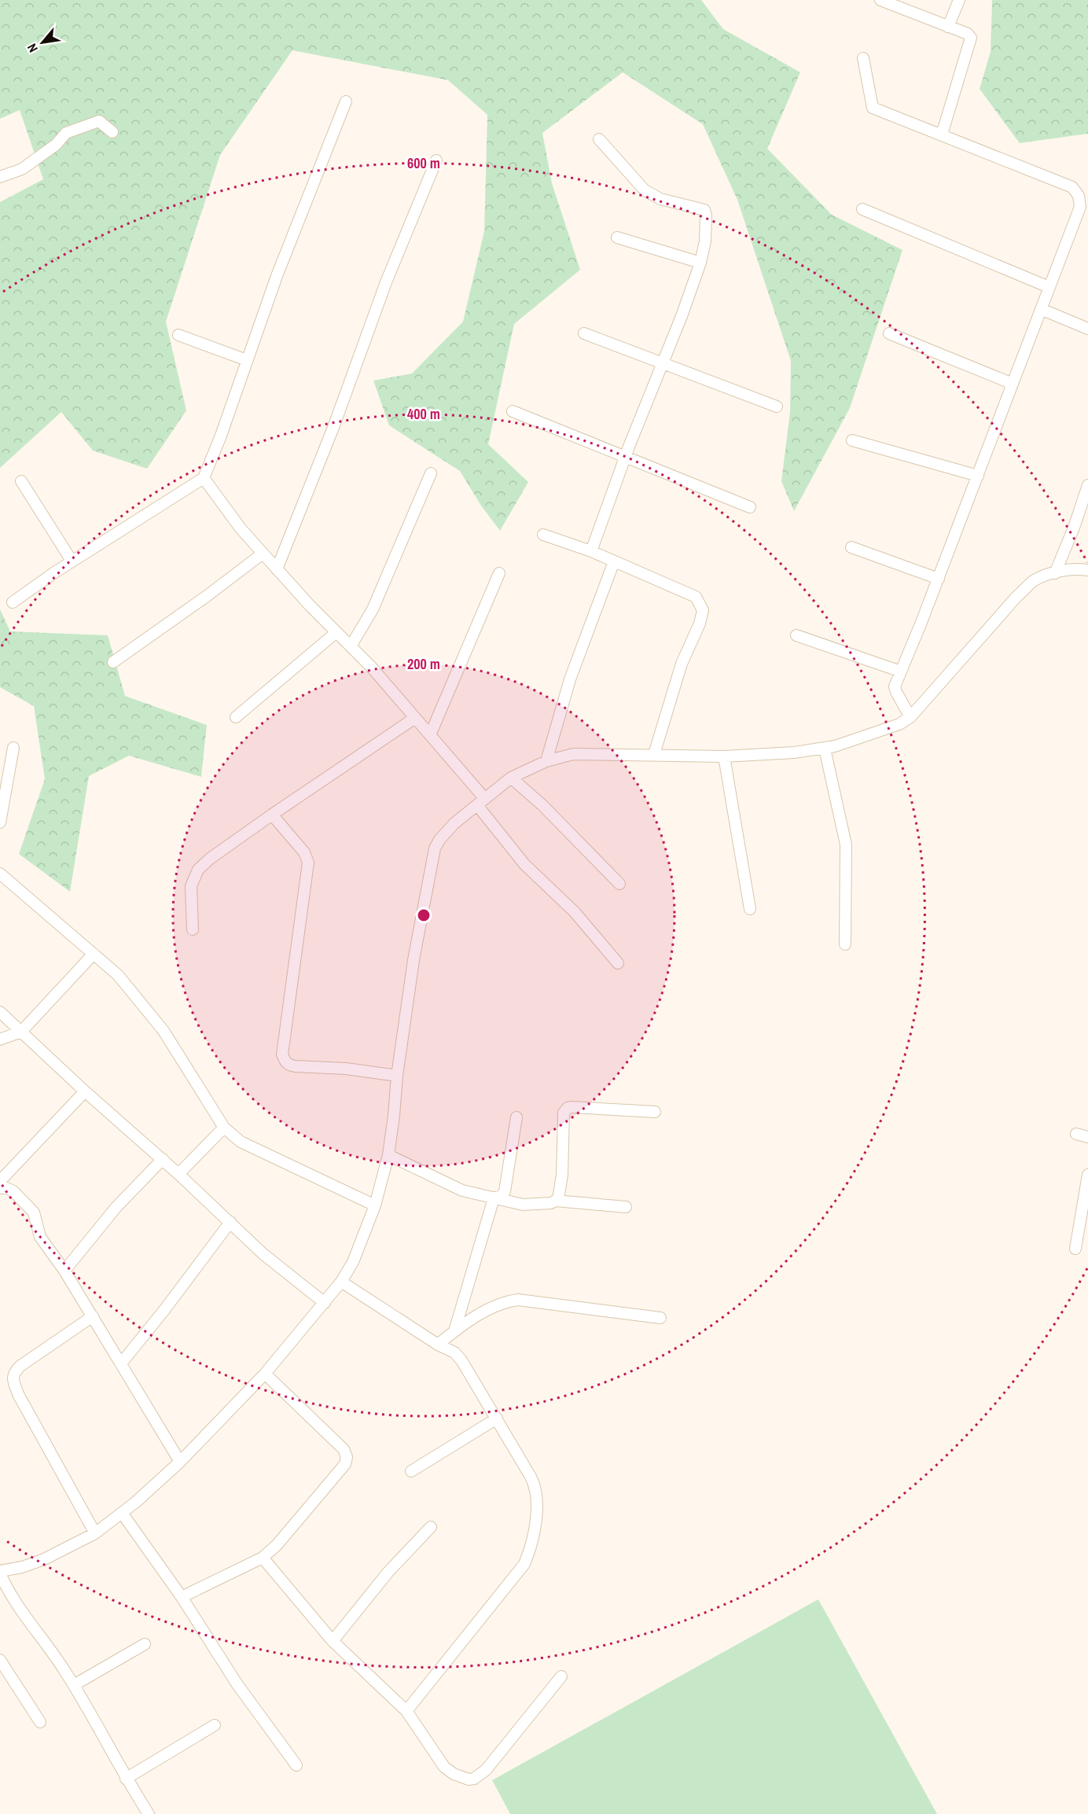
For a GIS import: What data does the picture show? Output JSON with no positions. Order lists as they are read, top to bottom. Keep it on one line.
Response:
{"north":"bottom left","rings":["600 m","400 m","200 m"]}
